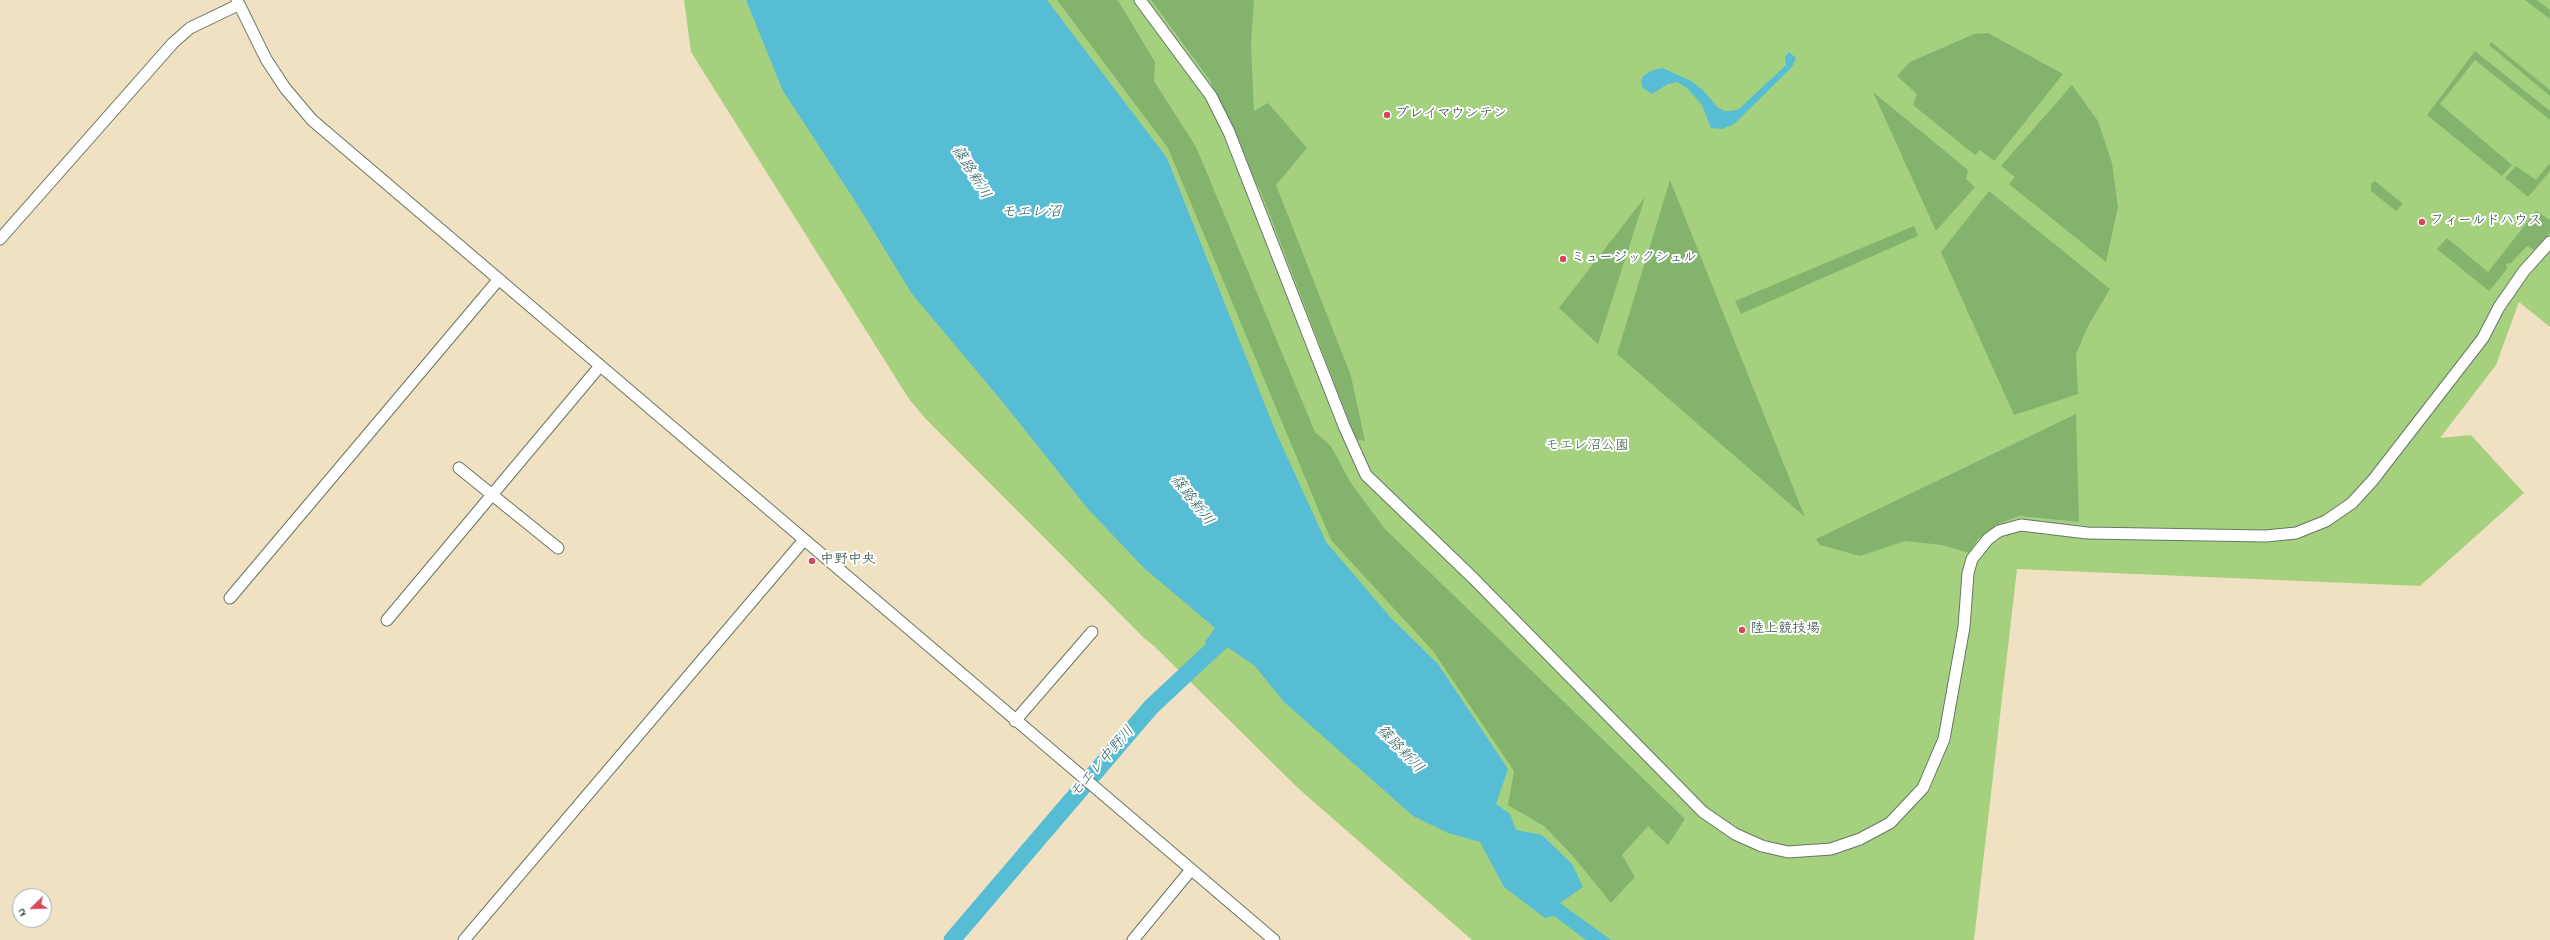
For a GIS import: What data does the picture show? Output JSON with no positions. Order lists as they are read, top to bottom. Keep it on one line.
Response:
{"water":["篠路新川","モエレ沼","モエレ中野川"],"parks":["モエレ沼公園"],"places":["プレイマウンテン","フィールドハウス","ミュージックシェル","中野中央","陸上競技場"],"north":"bottom left"}
